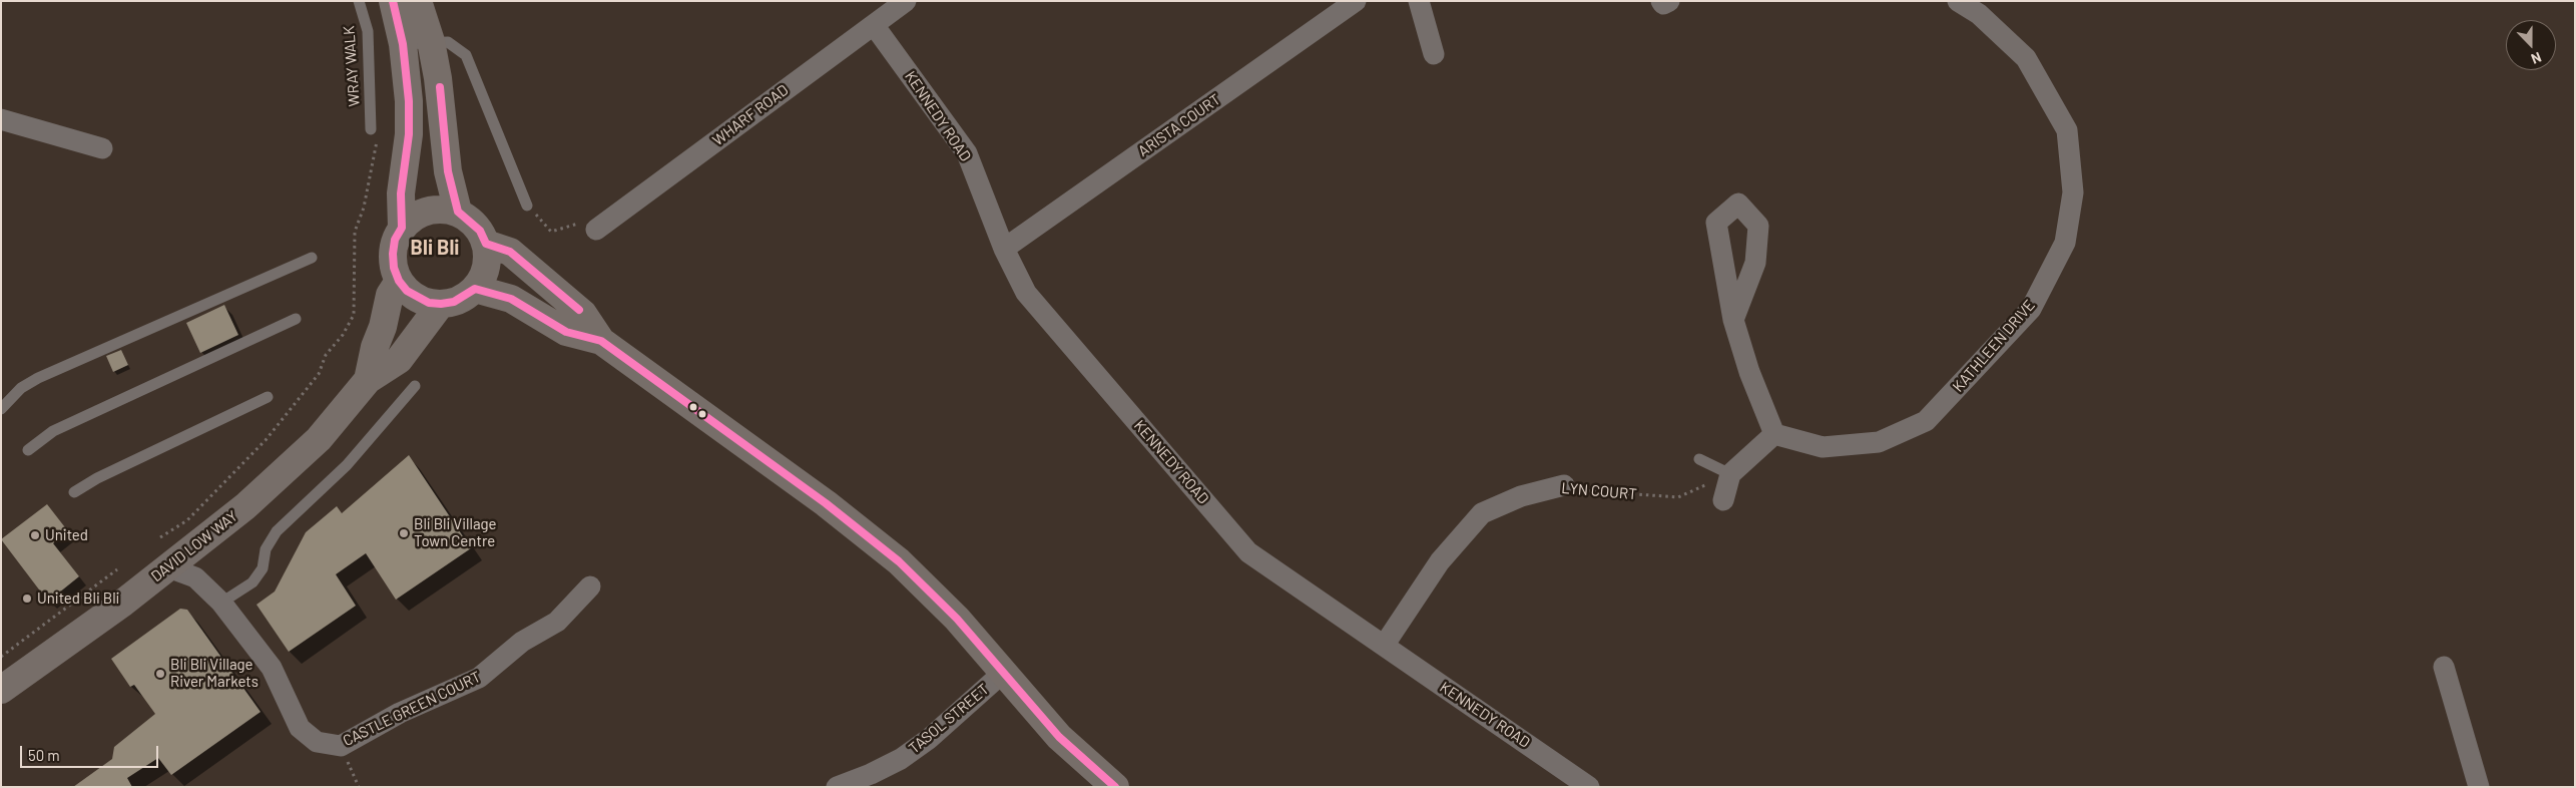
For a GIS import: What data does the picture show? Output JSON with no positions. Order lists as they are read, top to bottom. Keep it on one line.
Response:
{"streets":{"main road":["DAVID LOW WAY"],"street":["WHARF ROAD","KENNEDY ROAD","ARISTA COURT","KATHLEEN DRIVE","LYN COURT","CASTLE GREEN COURT","TASOL STREET"],"lane":["WRAY WALK"]},"crossings":[["WHARF ROAD","KENNEDY ROAD"],["KENNEDY ROAD","ARISTA COURT"],["KENNEDY ROAD","LYN COURT"],["DAVID LOW WAY","CASTLE GREEN COURT"]],"districts":["Bli Bli"],"places":["Bli Bli Village Town Centre","United","United Bli Bli","Bli Bli Village River Markets"],"scale_bar":"50 m","north":"bottom"}
